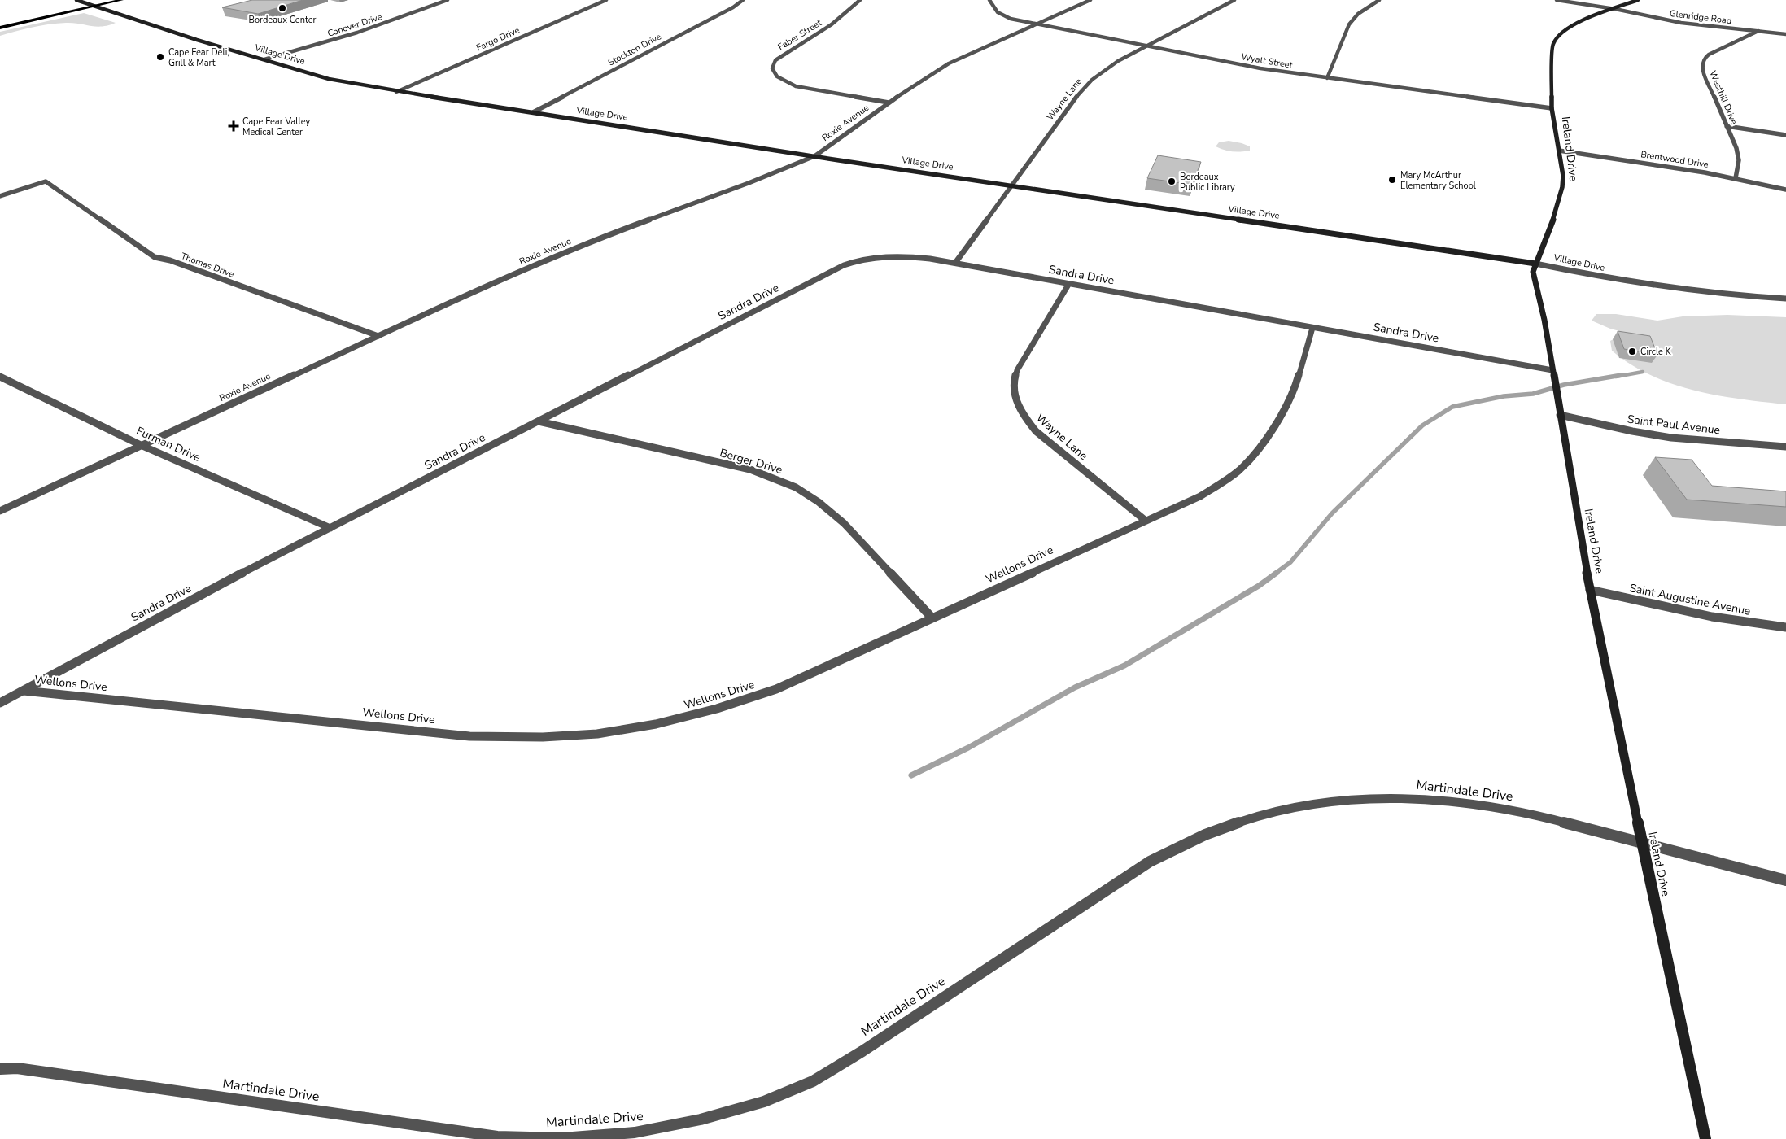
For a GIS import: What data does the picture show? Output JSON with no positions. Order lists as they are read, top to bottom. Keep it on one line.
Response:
{"streets":{"main road":["Village Drive","Ireland Drive"],"street":["Glenridge Road","Conover Drive","Faber Street","Fargo Drive","Stockton Drive","Wyatt Street","Westhill Drive","Wayne Lane","Roxie Avenue","Brentwood Drive","Thomas Drive","Sandra Drive","Saint Paul Avenue","Furman Drive","Berger Drive","Wellons Drive","Saint Augustine Avenue","Martindale Drive"]},"crossings":[["Glenridge Road","Westhill Drive"],["Glenridge Road","Ireland Drive"],["Conover Drive","Village Drive"],["Faber Street","Roxie Avenue"],["Fargo Drive","Village Drive"],["Stockton Drive","Village Drive"],["Village Drive","Wayne Lane"],["Village Drive","Roxie Avenue"],["Village Drive","Ireland Drive"],["Wyatt Street","Wayne Lane"],["Wyatt Street","Roxie Avenue"],["Wyatt Street","Ireland Drive"],["Westhill Drive","Brentwood Drive"],["Wayne Lane","Sandra Drive"],["Wayne Lane","Wellons Drive"],["Roxie Avenue","Thomas Drive"],["Roxie Avenue","Furman Drive"],["Ireland Drive","Brentwood Drive"],["Ireland Drive","Sandra Drive"],["Ireland Drive","Saint Paul Avenue"],["Ireland Drive","Saint Augustine Avenue"],["Ireland Drive","Martindale Drive"],["Sandra Drive","Furman Drive"],["Sandra Drive","Berger Drive"],["Sandra Drive","Wellons Drive"],["Berger Drive","Wellons Drive"]],"places":{"other":["Bordeaux Center","Cape Fear Deli, Grill & Mart","Mary McArthur Elementary School","Bordeaux Public Library","Circle K"],"health":["Cape Fear Valley Medical Center"]}}
